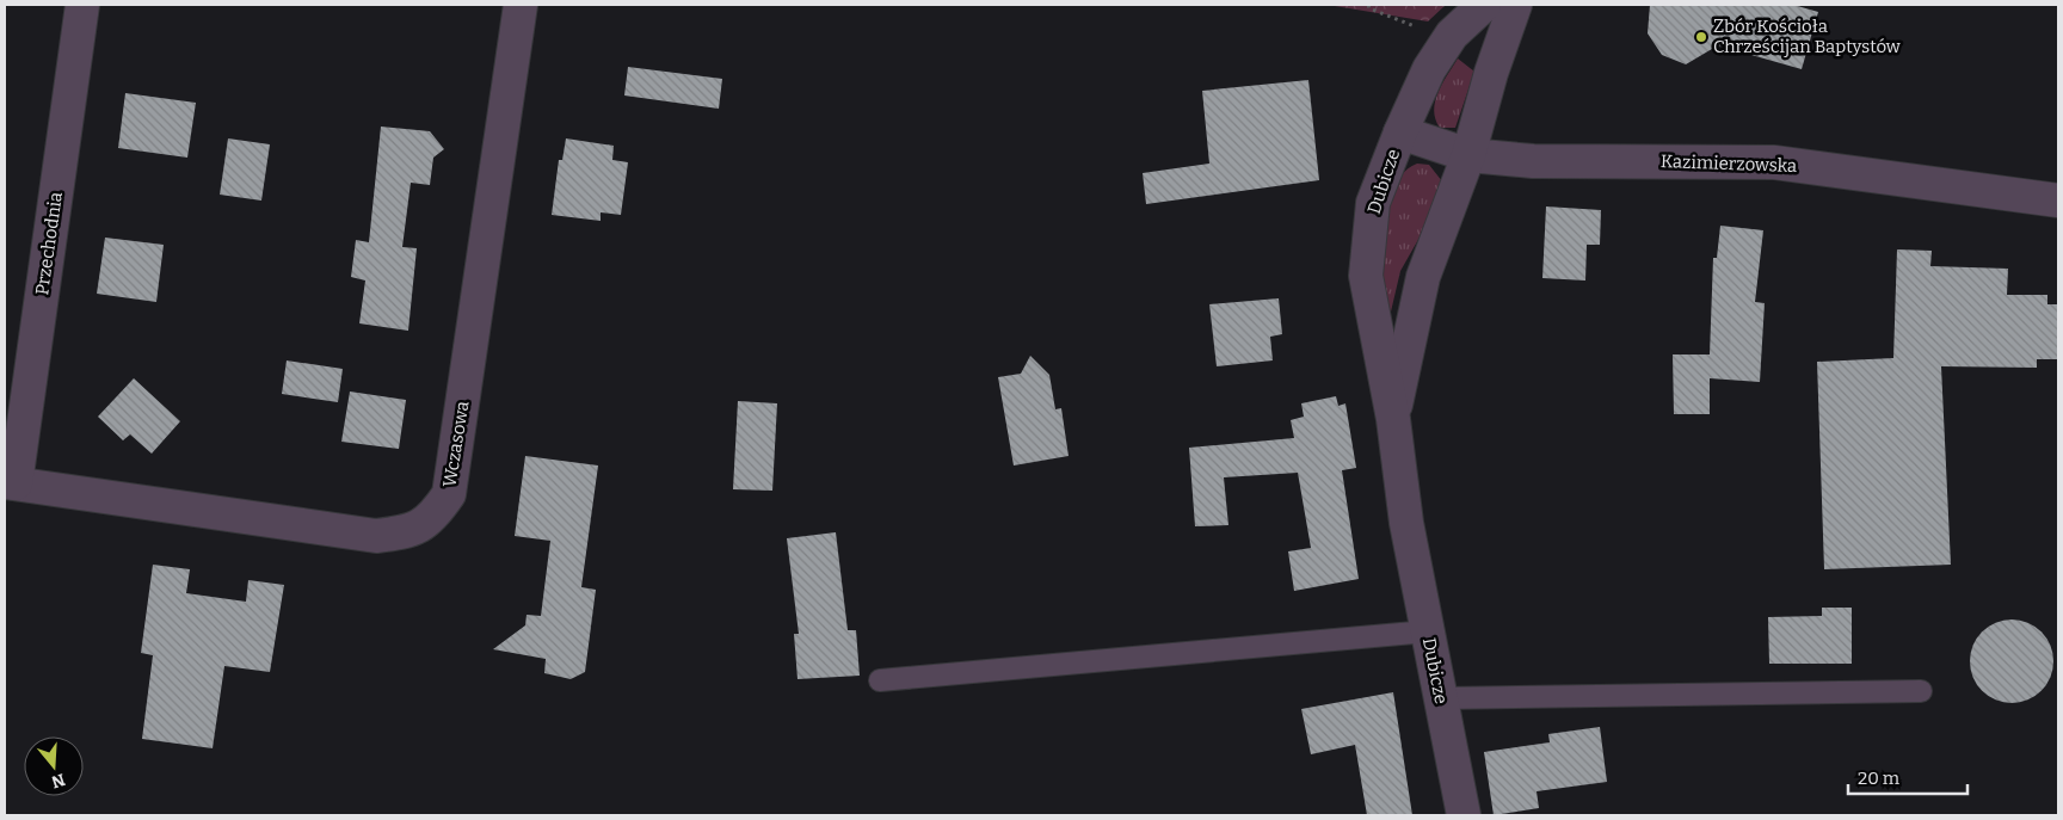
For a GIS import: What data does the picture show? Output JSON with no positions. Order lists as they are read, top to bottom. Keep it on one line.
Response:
{"streets":{"street":["Kazimierzowska","Dubicze","Przechodnia","Wczasowa"]},"crossings":[["Kazimierzowska","Dubicze"],["Przechodnia","Wczasowa"]],"places":["Zbór Kościoła Chrześcijan Baptystów"],"scale_bar":"20 m","north":"bottom"}
